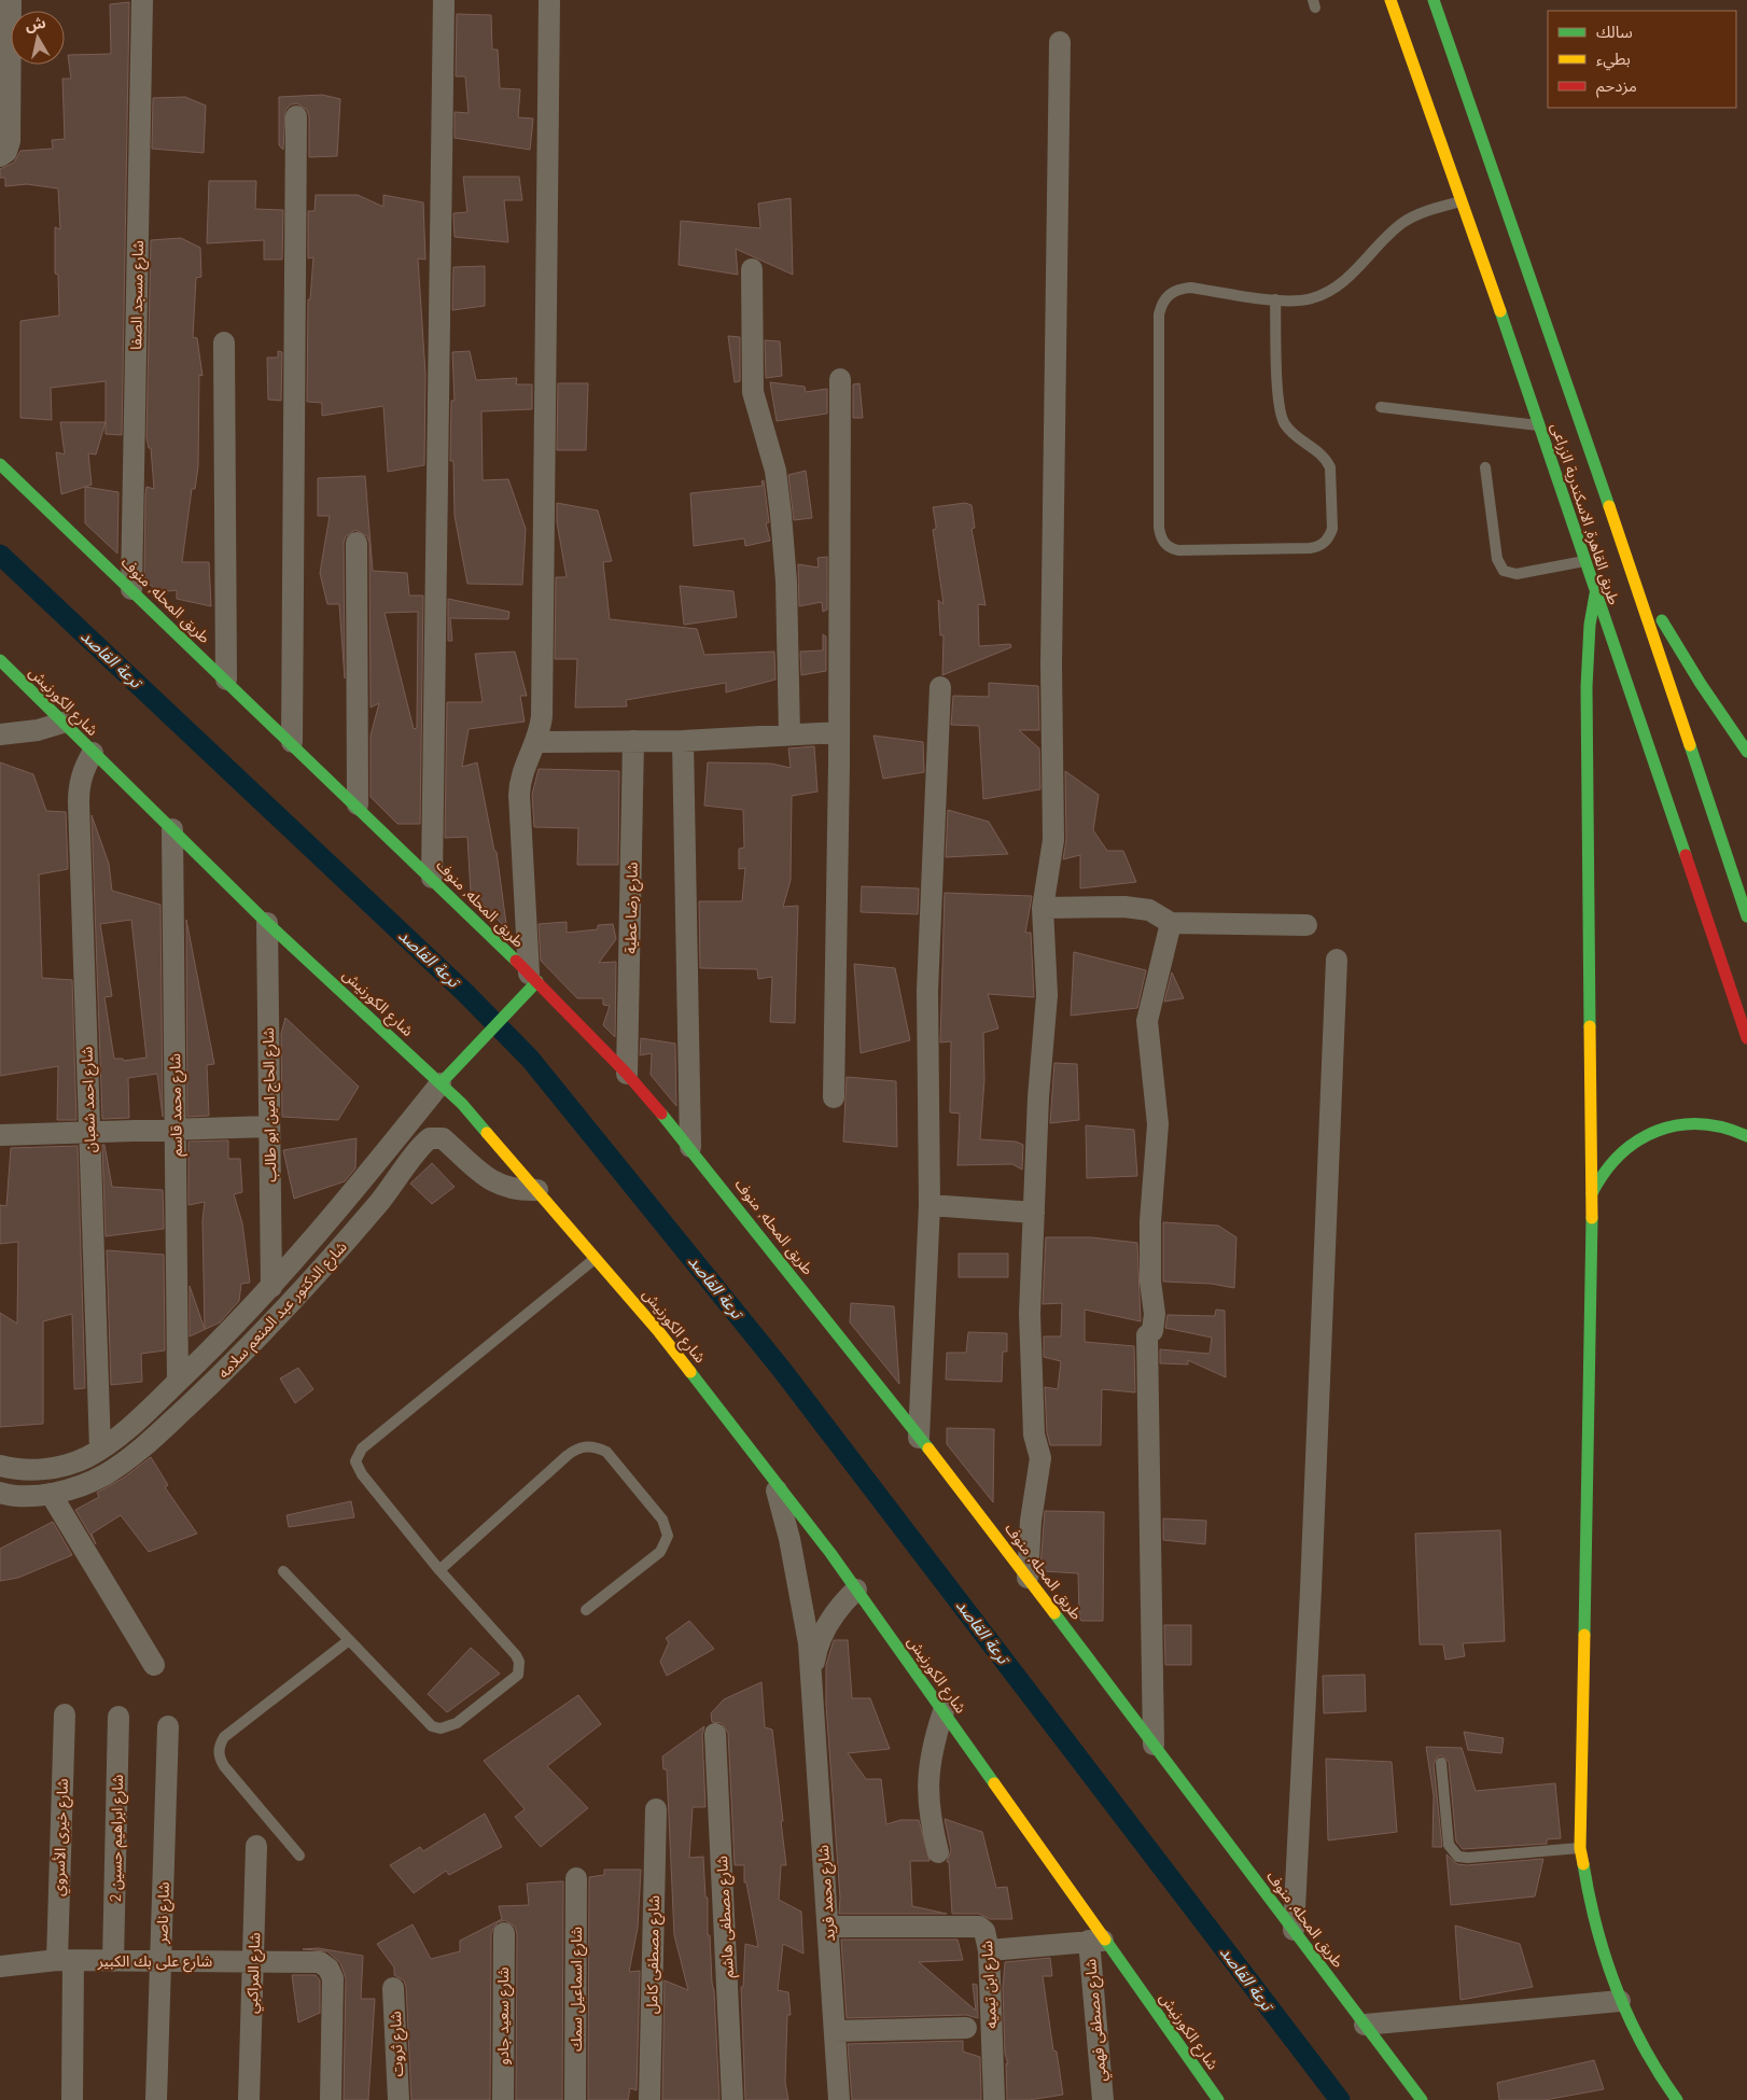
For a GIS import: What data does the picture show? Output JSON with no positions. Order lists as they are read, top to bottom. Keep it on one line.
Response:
{"streets":{"main road":["طريق القاهرة, الاسكندرية الزراعى","طريق المحله, منوف","شارع الكورنيش"],"street":["شارع مسجد الصفا","شارع رضا عطية","شارع احمد شعبان","شارع محمد قاسم","شارع الحاج امين ابو طالب","شارع الدكتور عبد المنعم سلامه","شارع خيرى الأسروي","شارع ابراهيم حسين 2","شارع محمد فريد","شارع ناصر","شارع مصطفى هاشم","شارع مصطفى كامل","شارع على بك الكبير","شارع المراكبي","شارع ابن تيميه","شارع اسماعيل سمك","شارع سعيد جادو","شارع مصطفى فهمي","شارع ثروت"]},"crossings":[["شارع مسجد الصفا","طريق المحله, منوف"],["طريق المحله, منوف","شارع رضا عطية"],["شارع الكورنيش","شارع احمد شعبان"],["شارع الكورنيش","شارع محمد قاسم"],["شارع الكورنيش","شارع الحاج امين ابو طالب"],["شارع الكورنيش","شارع الدكتور عبد المنعم سلامه"],["شارع الكورنيش","شارع محمد فريد"],["شارع الكورنيش","شارع مصطفى فهمي"],["شارع احمد شعبان","شارع الدكتور عبد المنعم سلامه"],["شارع محمد قاسم","شارع الدكتور عبد المنعم سلامه"],["شارع الحاج امين ابو طالب","شارع الدكتور عبد المنعم سلامه"],["شارع خيرى الأسروي","شارع على بك الكبير"],["شارع ابراهيم حسين 2","شارع على بك الكبير"],["شارع محمد فريد","شارع ابن تيميه"],["شارع ناصر","شارع على بك الكبير"],["شارع على بك الكبير","شارع المراكبي"]],"water":["ترعة القاصد"],"legend":["سالك","بطيء","مزدحم"],"north":"top"}
